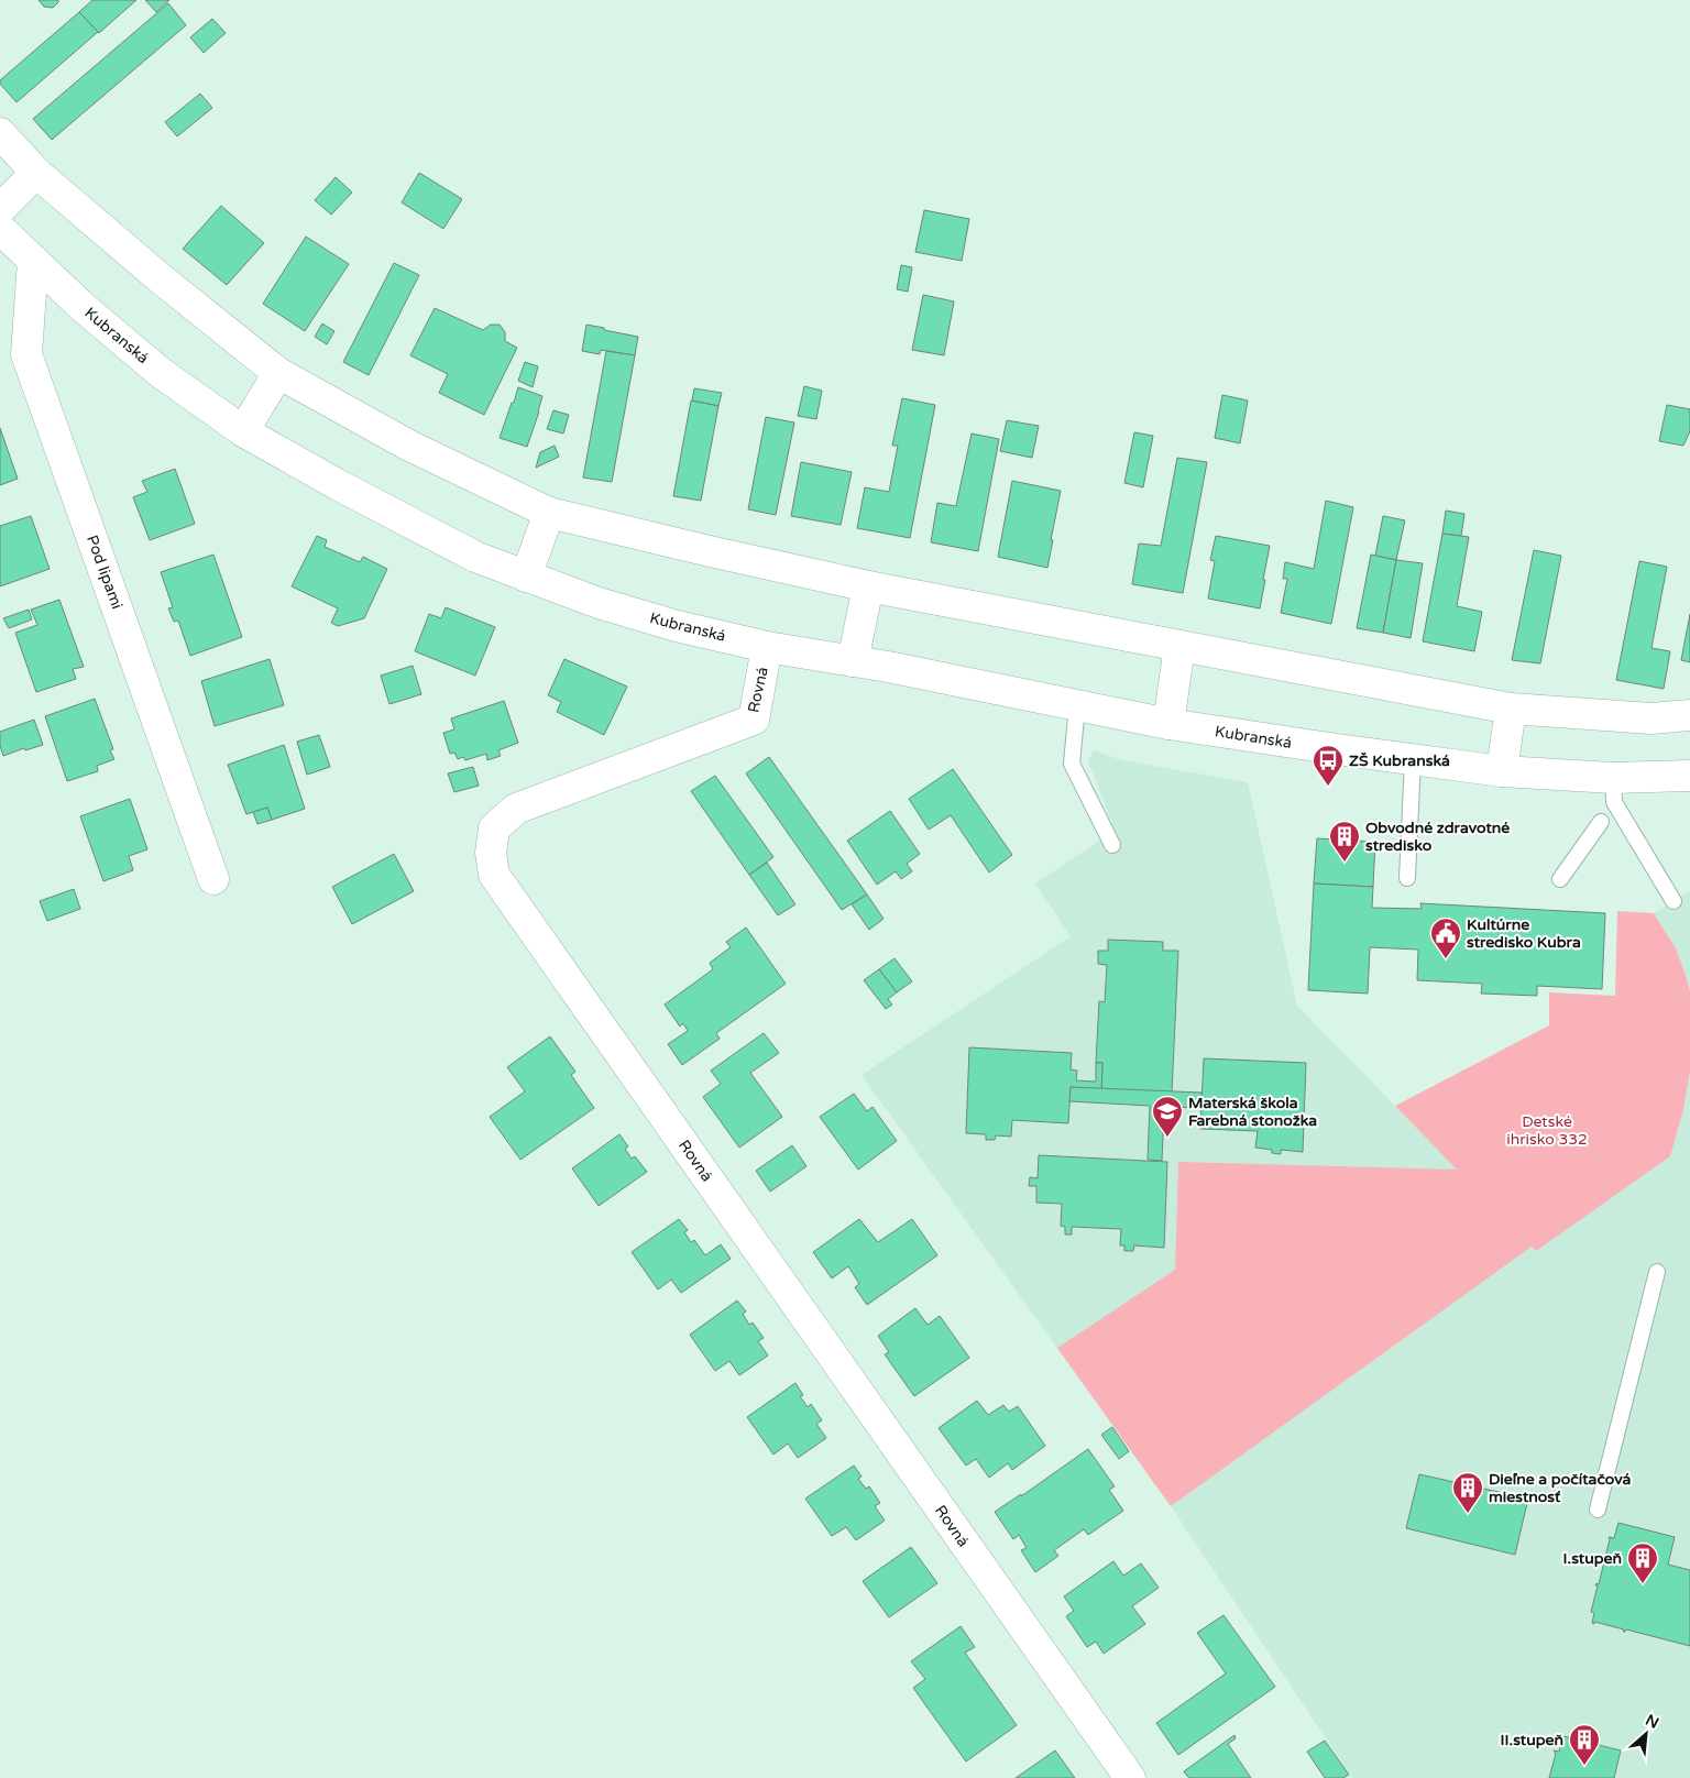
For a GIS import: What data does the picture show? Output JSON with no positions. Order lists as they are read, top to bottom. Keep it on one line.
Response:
{"streets":{"street":["Kubranská","Pod lipami","Rovná"]},"crossings":[["Kubranská","Pod lipami"],["Kubranská","Rovná"]],"parks":["Detské ihrisko 332"],"places":{"bus stop":["ZŠ Kubranská"],"building":["Obvodné zdravotné stredisko","Dieľne a počítačová miestnosť","I.stupeň","II.stupeň"],"public building":["Kultúrne stredisko Kubra"],"school or university":["Materská škola Farebná stonožka"]},"north":"top right"}
